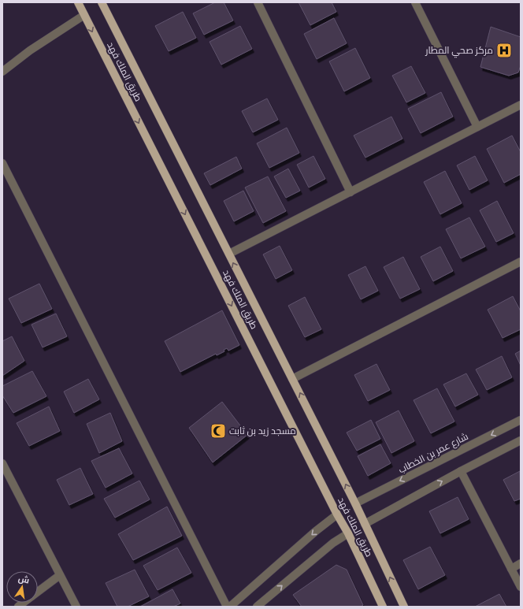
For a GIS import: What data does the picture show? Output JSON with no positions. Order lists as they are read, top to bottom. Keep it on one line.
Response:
{"streets":{"main road":["طريق الملك فهد"],"street":["شارع عمر بن الخطاب"]},"crossings":[["طريق الملك فهد","شارع عمر بن الخطاب"]],"places":{"hospital":["مركز صحي المطار"],"mosque":["مسجد زيد بن ثابت"]},"north":"top"}
